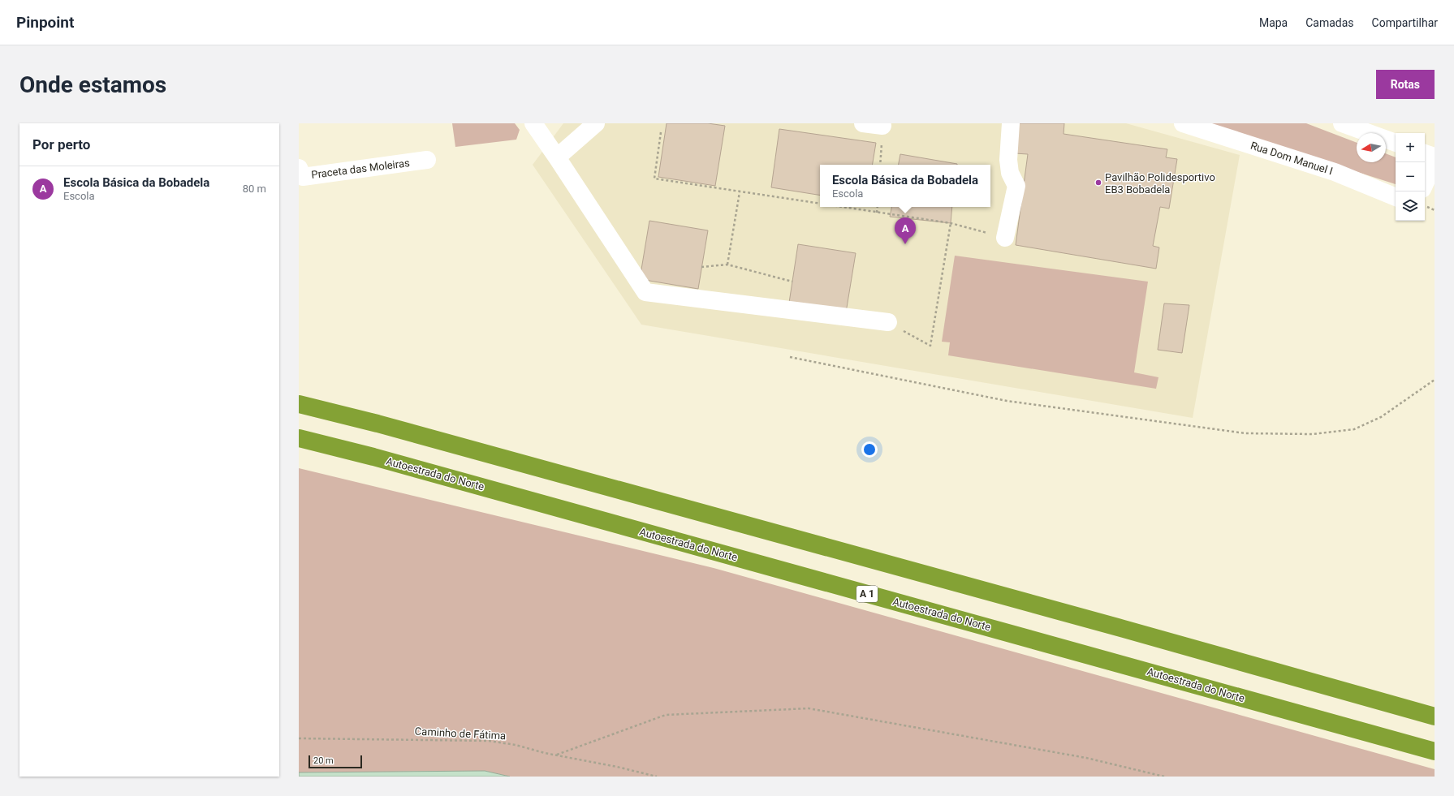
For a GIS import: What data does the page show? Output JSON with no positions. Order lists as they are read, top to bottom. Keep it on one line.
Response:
{"streets":{"highway":["Autoestrada do Norte","A 1"],"street":["Rua Dom Manuel I","Praceta das Moleiras"],"path":["Caminho de Fátima"]},"places":["Pavilhão Polidesportivo EB3 Bobadela"],"scale_bar":"20 m","north":"left","page":{"header":"Pinpoint","nav":["Mapa","Camadas","Compartilhar"],"buttons":"Rotas","title":"Onde estamos","heading":"Por perto","map_buttons":["+","−"],"popup":["Escola Básica da Bobadela","Escola"],"list":[{"mark":"A","name":"Escola Básica da Bobadela","note":"Escola","value":"80 m"}],"pins":"A","scale":"20 m"}}
